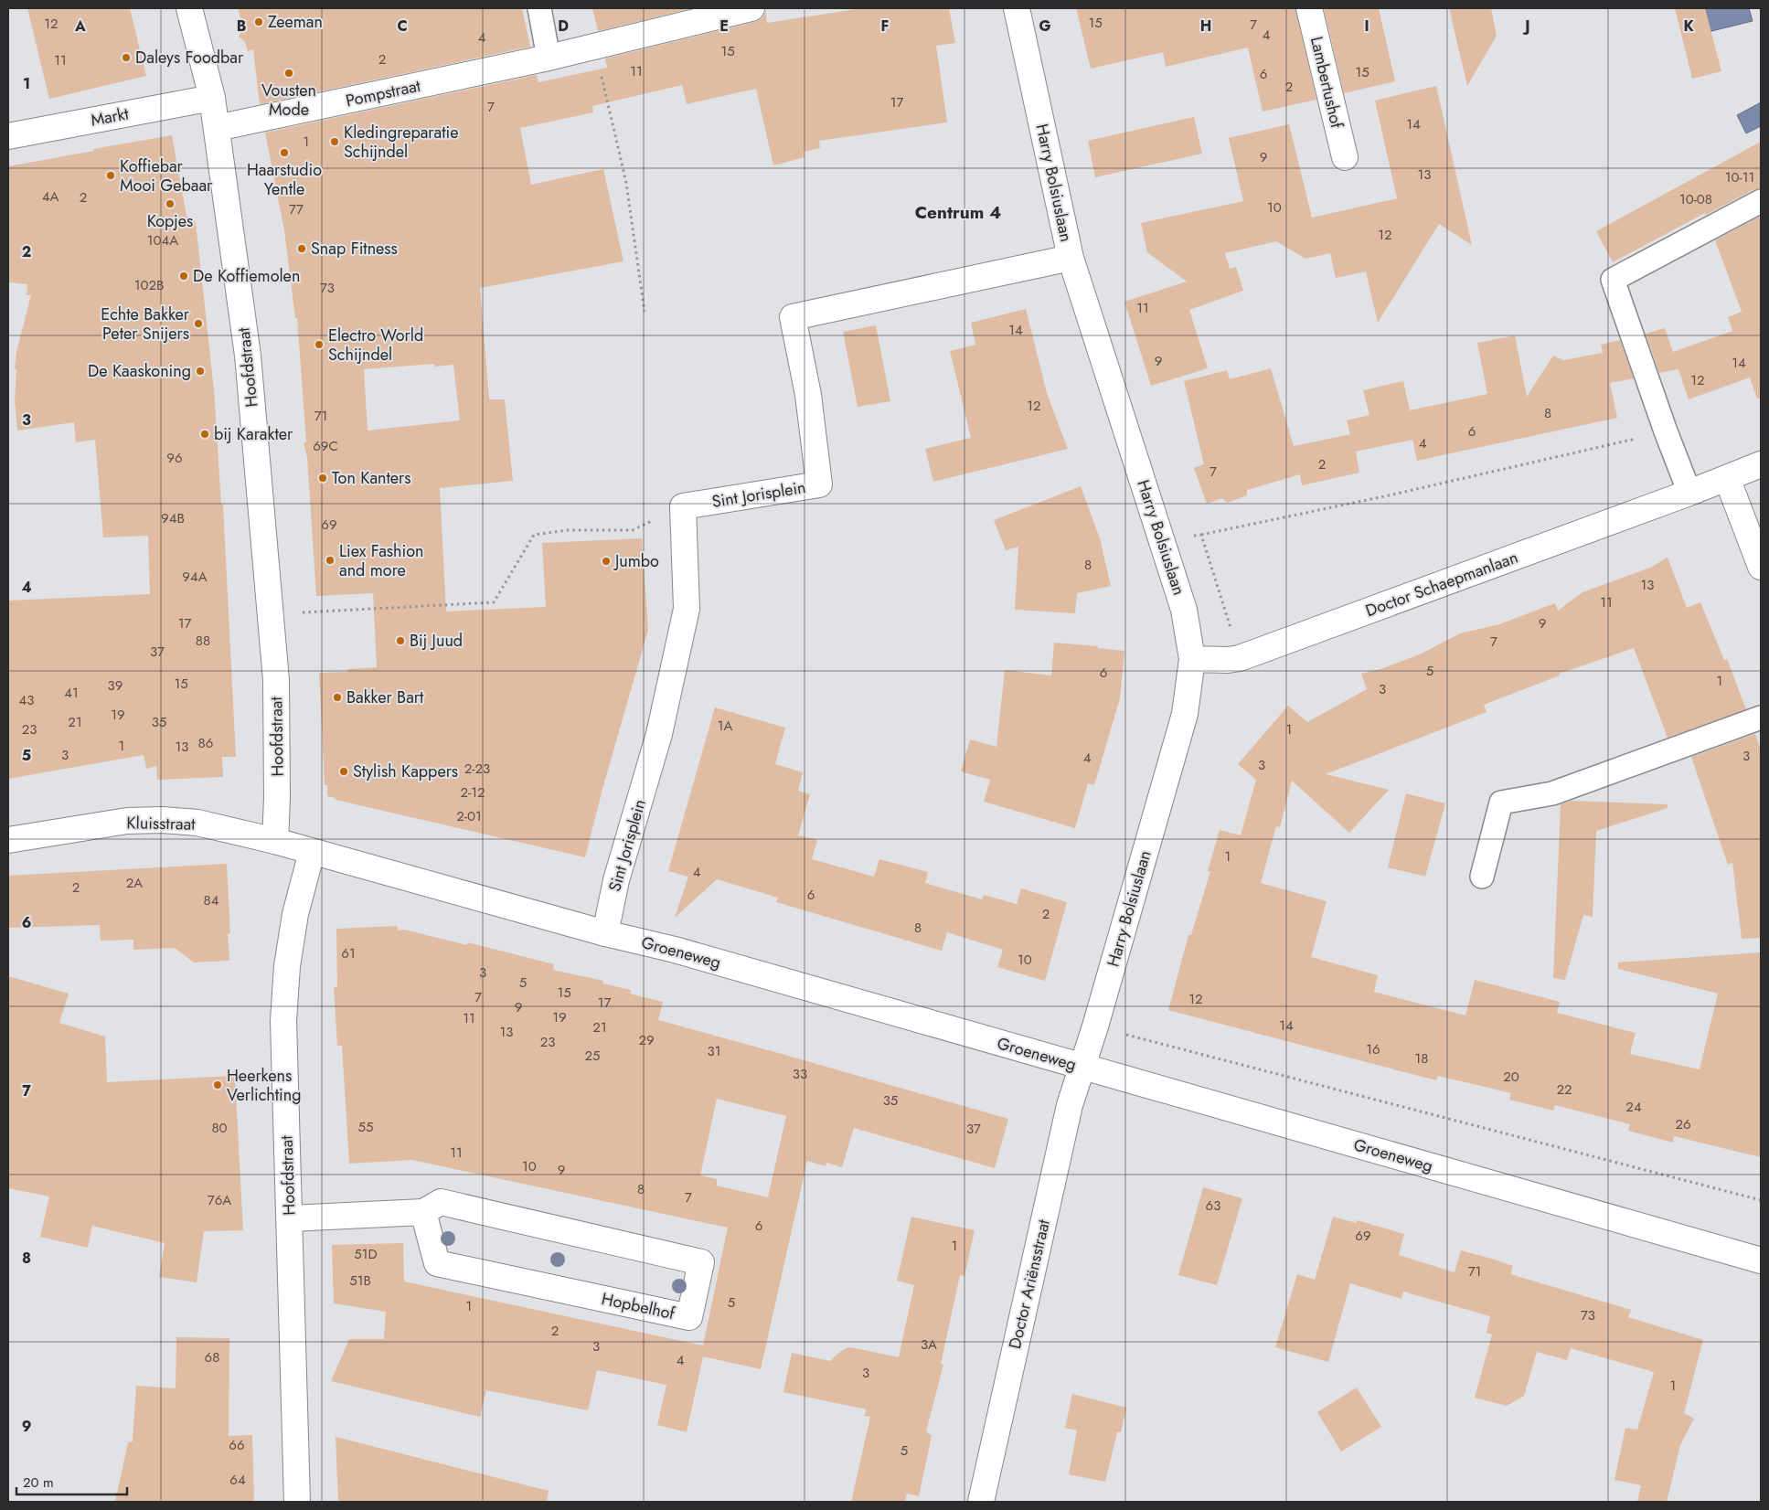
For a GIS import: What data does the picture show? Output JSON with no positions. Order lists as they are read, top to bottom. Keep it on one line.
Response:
{"streets":{"street":["Lambertushof","Pompstraat","Markt","Harry Bolsiuslaan","Hoofdstraat","Sint Jorisplein","Doctor Schaepmanlaan","Kluisstraat","Groeneweg","Doctor Ariënsstraat","Hopbelhof"]},"crossings":[["Pompstraat","Hoofdstraat"],["Markt","Hoofdstraat"],["Harry Bolsiuslaan","Sint Jorisplein"],["Harry Bolsiuslaan","Doctor Schaepmanlaan"],["Harry Bolsiuslaan","Groeneweg"],["Harry Bolsiuslaan","Doctor Ariënsstraat"],["Hoofdstraat","Kluisstraat"],["Hoofdstraat","Groeneweg"],["Hoofdstraat","Hopbelhof"],["Sint Jorisplein","Groeneweg"],["Kluisstraat","Groeneweg"],["Groeneweg","Doctor Ariënsstraat"]],"districts":["Centrum 4"],"places":["Zeeman","Daleys Foodbar","Vousten Mode","Kledingreparatie Schijndel","Haarstudio Yentle","Koffiebar Mooi Gebaar","Kopjes","Snap Fitness","De Koffiemolen","Echte Bakker Peter Snijers","Electro World Schijndel","De Kaaskoning","bij Karakter","Ton Kanters","Liex Fashion and more","Jumbo","Bij Juud","Bakker Bart","Stylish Kappers","Heerkens Verlichting"],"house_numbers":["15","12","7","4","4","15","2","11","11","15","6","2","17","7","14","1","9","13","10-11","4A","2","10-08","10","77","12","104A","102B","73","11","14","9","14","12","12","8","71","6","4","69C","96","2","7","94B","69","8","94A","13","11","17","9","88","7","37","5","6","1","15","39","3","41","43","19","21","35","1A","23","1","86","1","13","3","3","4","3","2-23","2-12","2-01","1","4","2A","2","6","84","2","8","61","10","3","5","15","7","12","17","9","19","11","14","21","13","29","23","16","31","25","18","33","20","22","35","24","26","55","80","37","11","10","9","8","7","76A","63","6","69","1","51D","71","51B","5","1","73","2","3A","3","68","4","3","1","66","5","64"],"scale_bar":"20 m","grid":{"columns":["A","B","C","D","E","F","G","H","I","J","K"],"rows":["1","2","3","4","5","6","7","8","9"]}}
